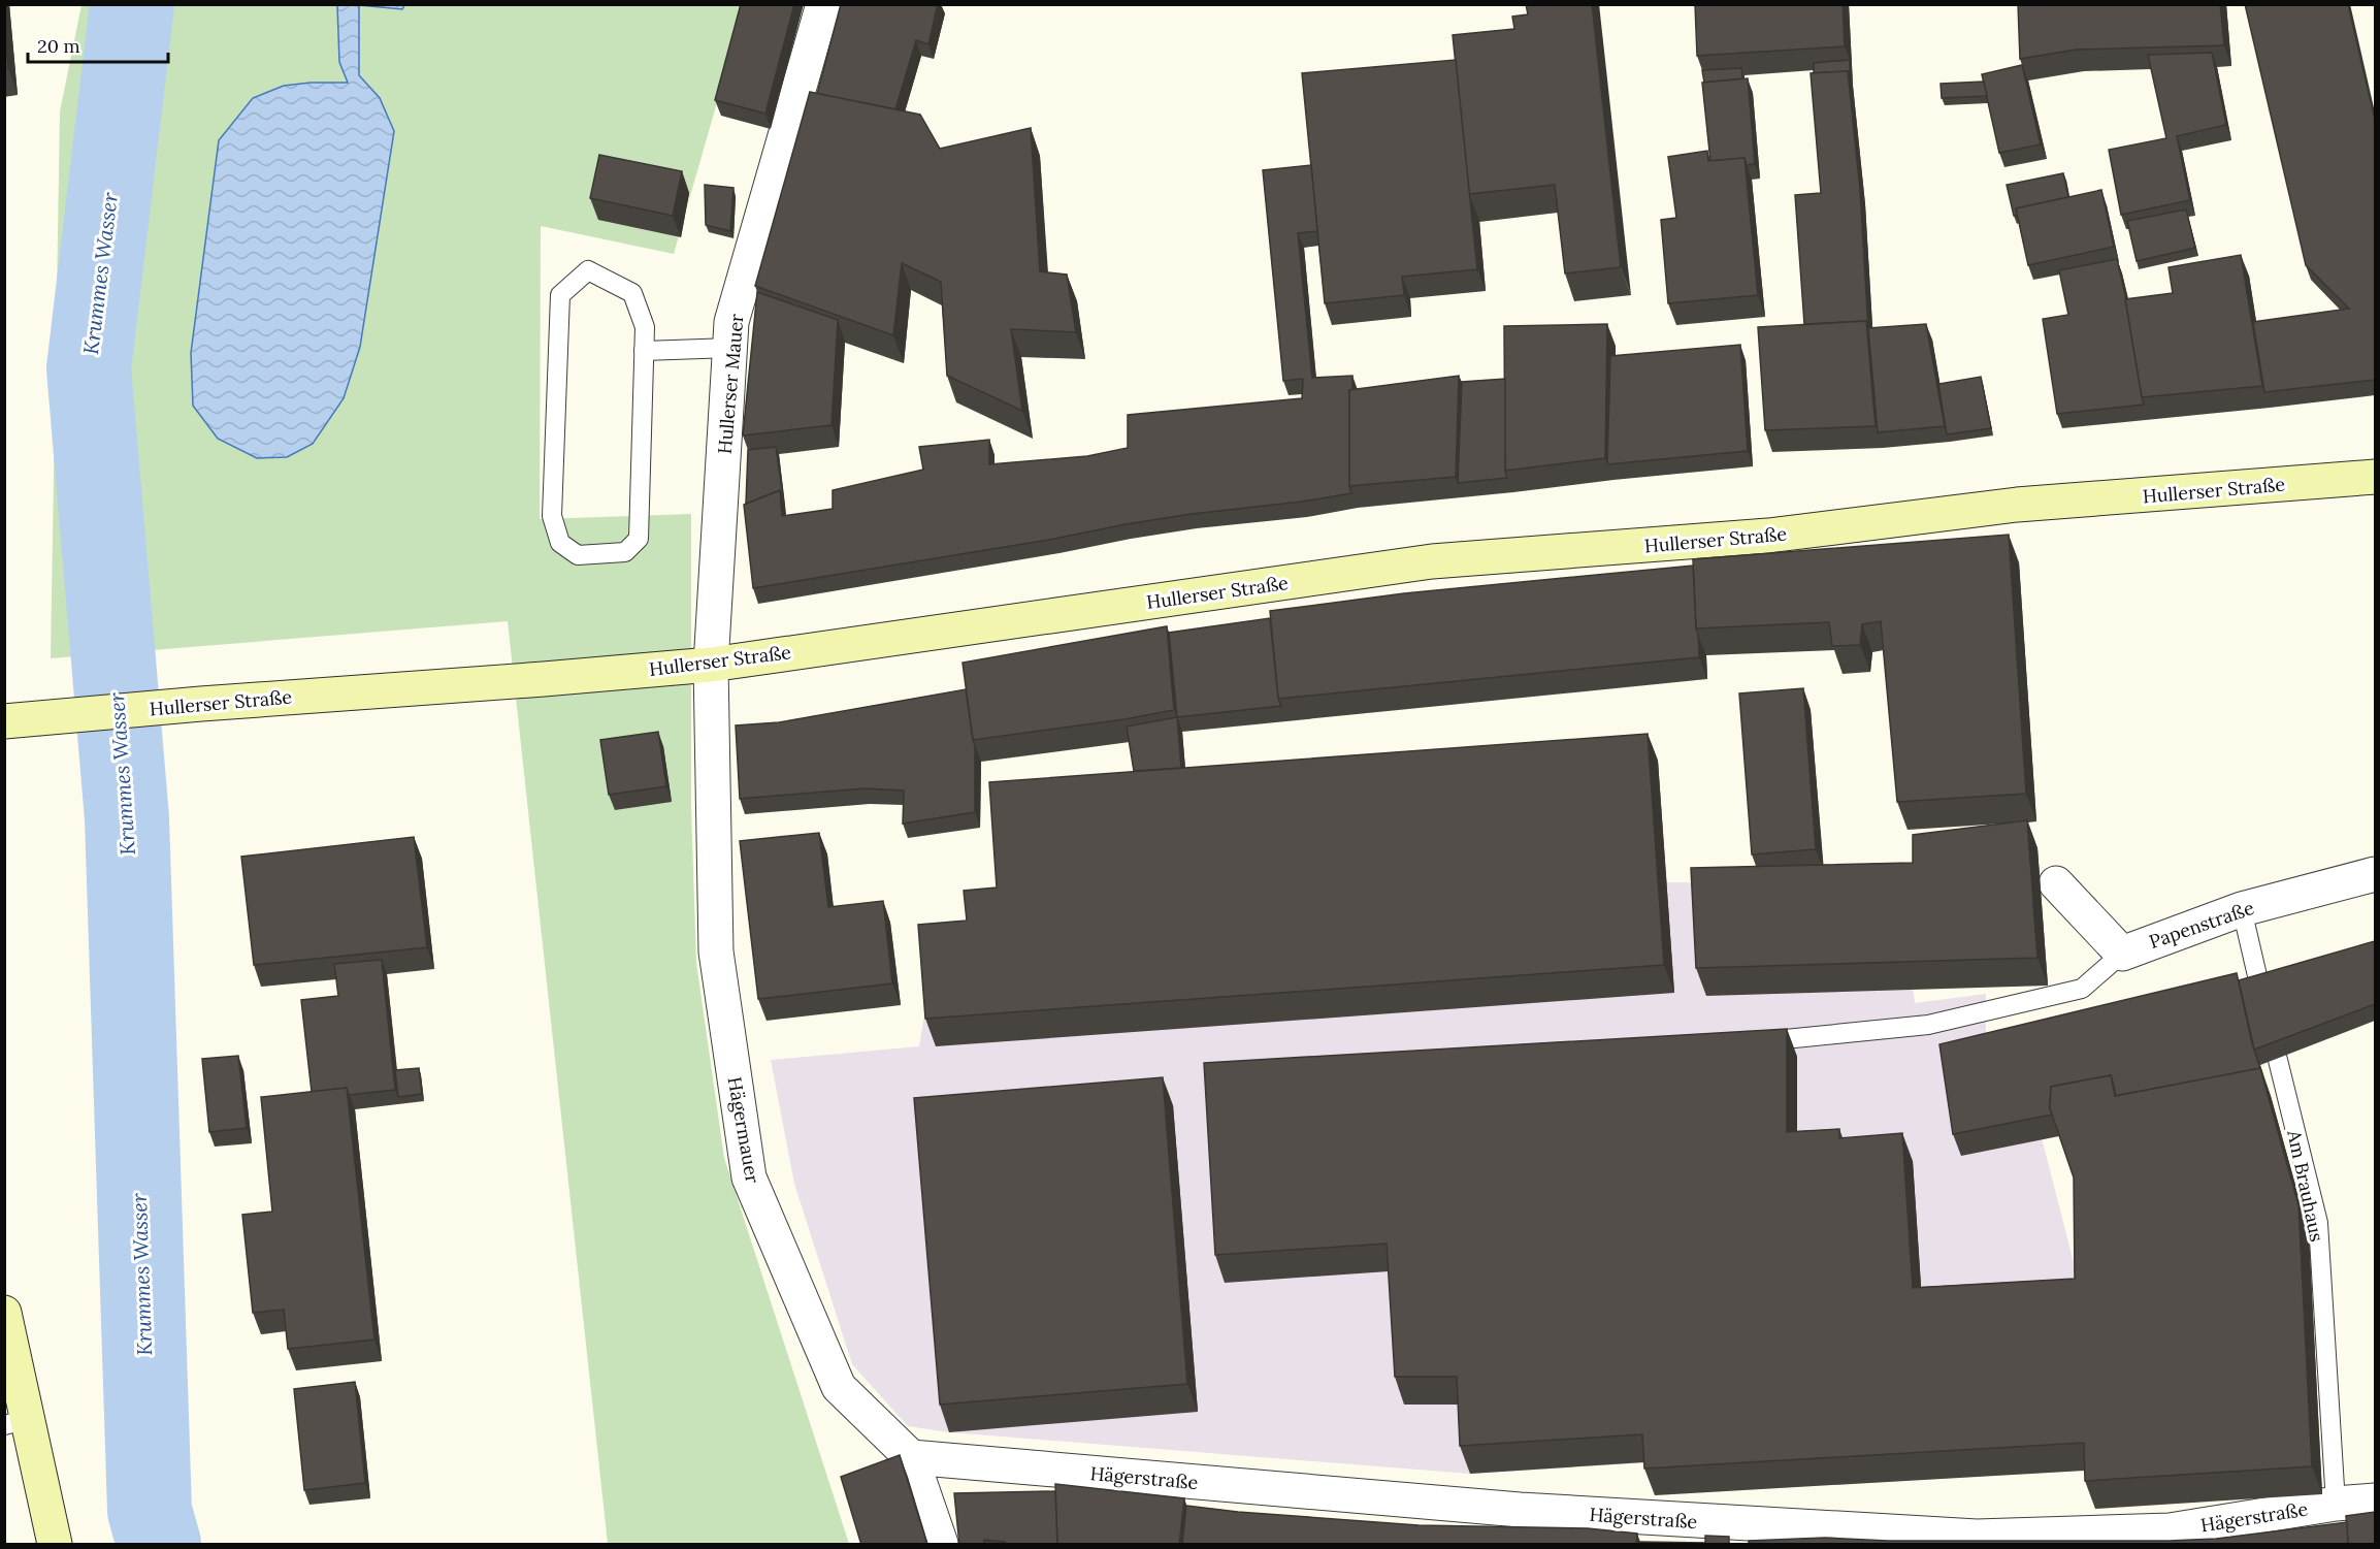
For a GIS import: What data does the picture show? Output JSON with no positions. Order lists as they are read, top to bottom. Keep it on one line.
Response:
{"streets":{"main road":["Hullerser Straße"],"street":["Hullerser Mauer","Papenstraße","Hägermauer","Hägerstraße"],"lane":["Am Brauhaus"]},"crossings":[["Hullerser Mauer","Hullerser Straße"],["Hullerser Mauer","Hägermauer"],["Hullerser Straße","Hägermauer"],["Papenstraße","Am Brauhaus"],["Hägermauer","Hägerstraße"],["Am Brauhaus","Hägerstraße"]],"water":["Krummes Wasser"],"scale_bar":"20 m"}
